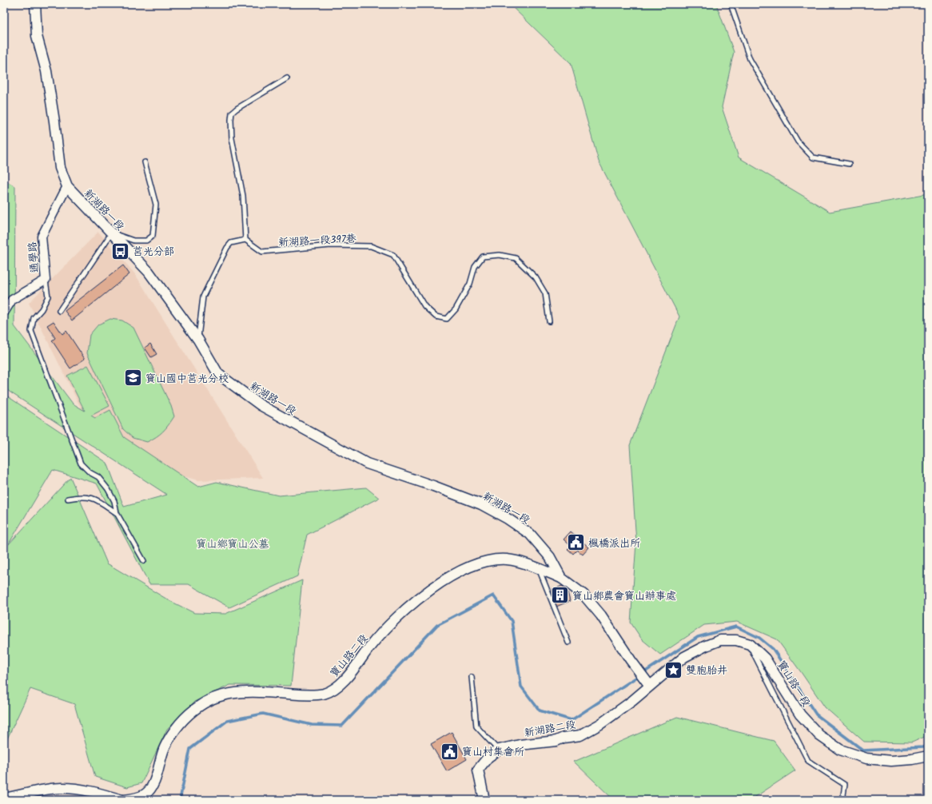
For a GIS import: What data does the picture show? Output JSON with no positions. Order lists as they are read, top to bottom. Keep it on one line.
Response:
{"streets":{"street":["新湖路一段","通學路","寶山路二段","寶山路一段","新湖路二段"],"lane":["新湖路一段397巷"]},"crossings":[["新湖路一段","通學路"],["新湖路一段","寶山路二段"],["新湖路一段","寶山路一段"],["新湖路一段","新湖路二段"],["寶山路一段","新湖路二段"]],"parks":["寶山鄉寶山公墓"],"places":{"bus stop":["莒光分部"],"school or university":["寶山國中莒光分校"],"public building":["楓橋派出所","寶山村集會所"],"building":["寶山鄉農會寶山辦事處"],"place":["雙胞胎井"]}}
